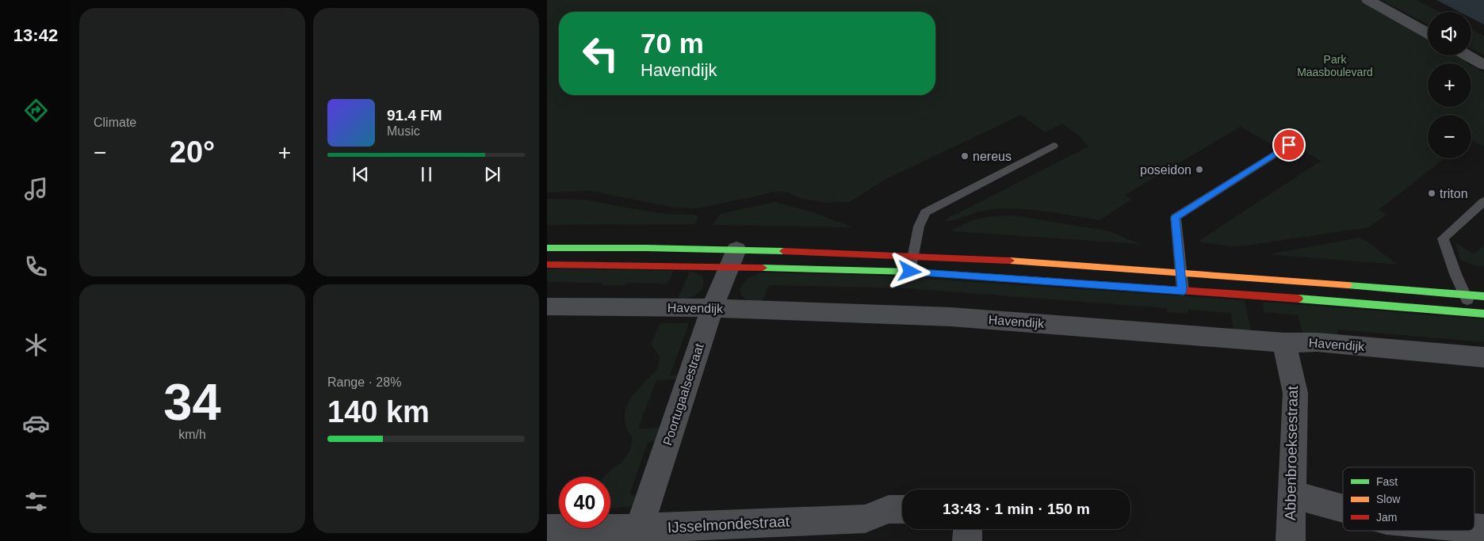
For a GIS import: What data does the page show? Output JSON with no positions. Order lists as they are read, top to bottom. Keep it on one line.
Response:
{"streets":{"street":["Havendijk","Poortugaalsestraat","Abbenbroeksestraat","IJsselmondestraat"]},"crossings":[["Havendijk","Poortugaalsestraat"],["Havendijk","Abbenbroeksestraat"],["Poortugaalsestraat","IJsselmondestraat"]],"parks":["Park Maasboulevard"],"places":["nereus","poseidon","triton"],"legend":["Fast","Slow","Jam"],"page":{"tabs":"13:42","tile":["Climate",["34","km/h"],["Range · 28%","140 km"]],"map_buttons":["+","−"],"turn":["70 m","Havendijk"],"song":["91.4 FM","Music"],"heat":["−","20°","+"],"limit":"40","trip":"13:43 · 1 min · 150 m"}}
